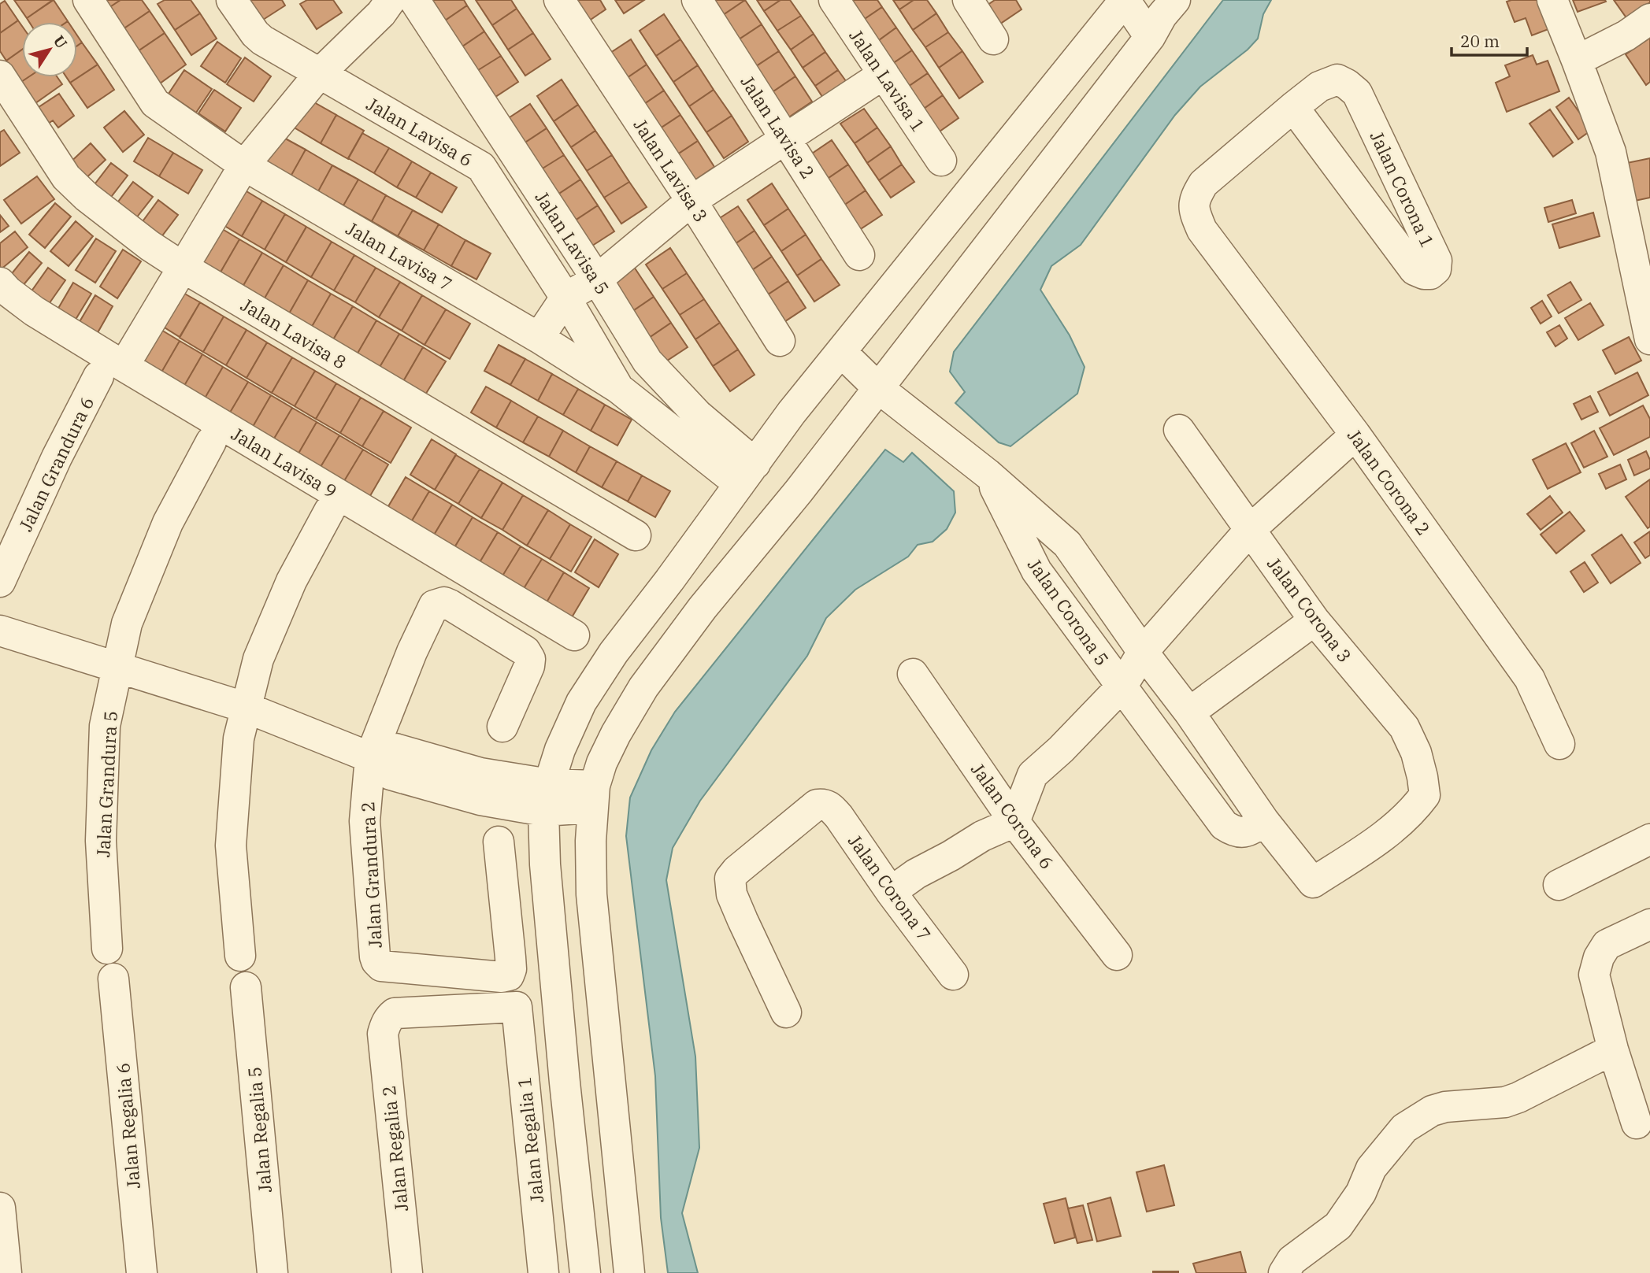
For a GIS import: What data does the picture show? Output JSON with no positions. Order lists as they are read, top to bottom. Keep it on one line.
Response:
{"streets":{"street":["Jalan Lavisa 1","Jalan Lavisa 2","Jalan Lavisa 6","Jalan Lavisa 3","Jalan Corona 1","Jalan Lavisa 5","Jalan Lavisa 7","Jalan Lavisa 8","Jalan Lavisa 9","Jalan Grandura 6","Jalan Corona 2","Jalan Corona 3","Jalan Corona 5","Jalan Grandura 5","Jalan Corona 6","Jalan Grandura 2","Jalan Corona 7","Jalan Regalia 6","Jalan Regalia 5","Jalan Regalia 1","Jalan Regalia 2"]},"crossings":[["Jalan Lavisa 6","Jalan Lavisa 7"],["Jalan Lavisa 6","Jalan Grandura 6"],["Jalan Corona 1","Jalan Corona 2"],["Jalan Lavisa 5","Jalan Lavisa 7"],["Jalan Lavisa 7","Jalan Grandura 6"],["Jalan Lavisa 8","Jalan Grandura 6"],["Jalan Lavisa 9","Jalan Grandura 6"],["Jalan Corona 3","Jalan Corona 5"],["Jalan Regalia 1","Jalan Regalia 2"]],"scale_bar":"20 m","north":"top right"}
